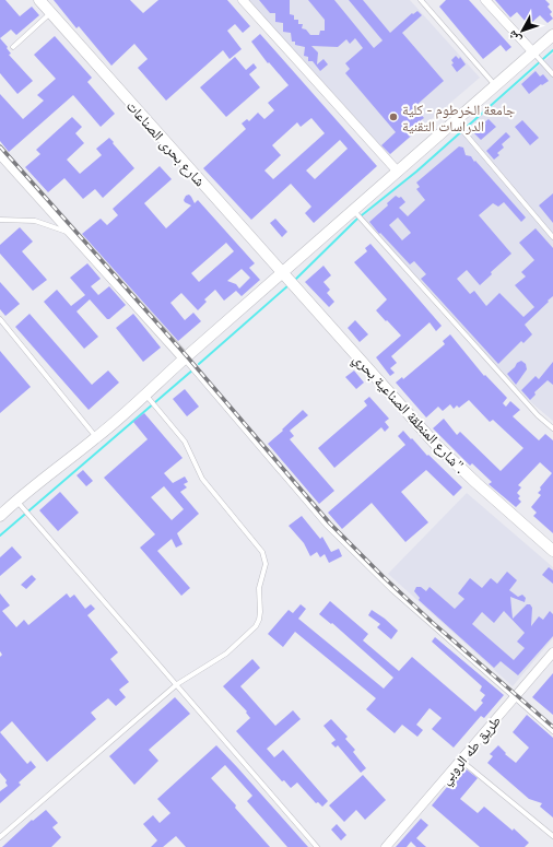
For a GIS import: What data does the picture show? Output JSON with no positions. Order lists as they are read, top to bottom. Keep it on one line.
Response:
{"streets":{"street":["شارع بحرى الصناعات","شارع المنطقة الصناعية بحري\".","طريق طه الروبي"]},"crossings":[["شارع بحرى الصناعات","شارع المنطقة الصناعية بحري\"."]],"places":["جامعة الخرطوم - كلية الدراسات التقنية"],"north":"bottom left"}
